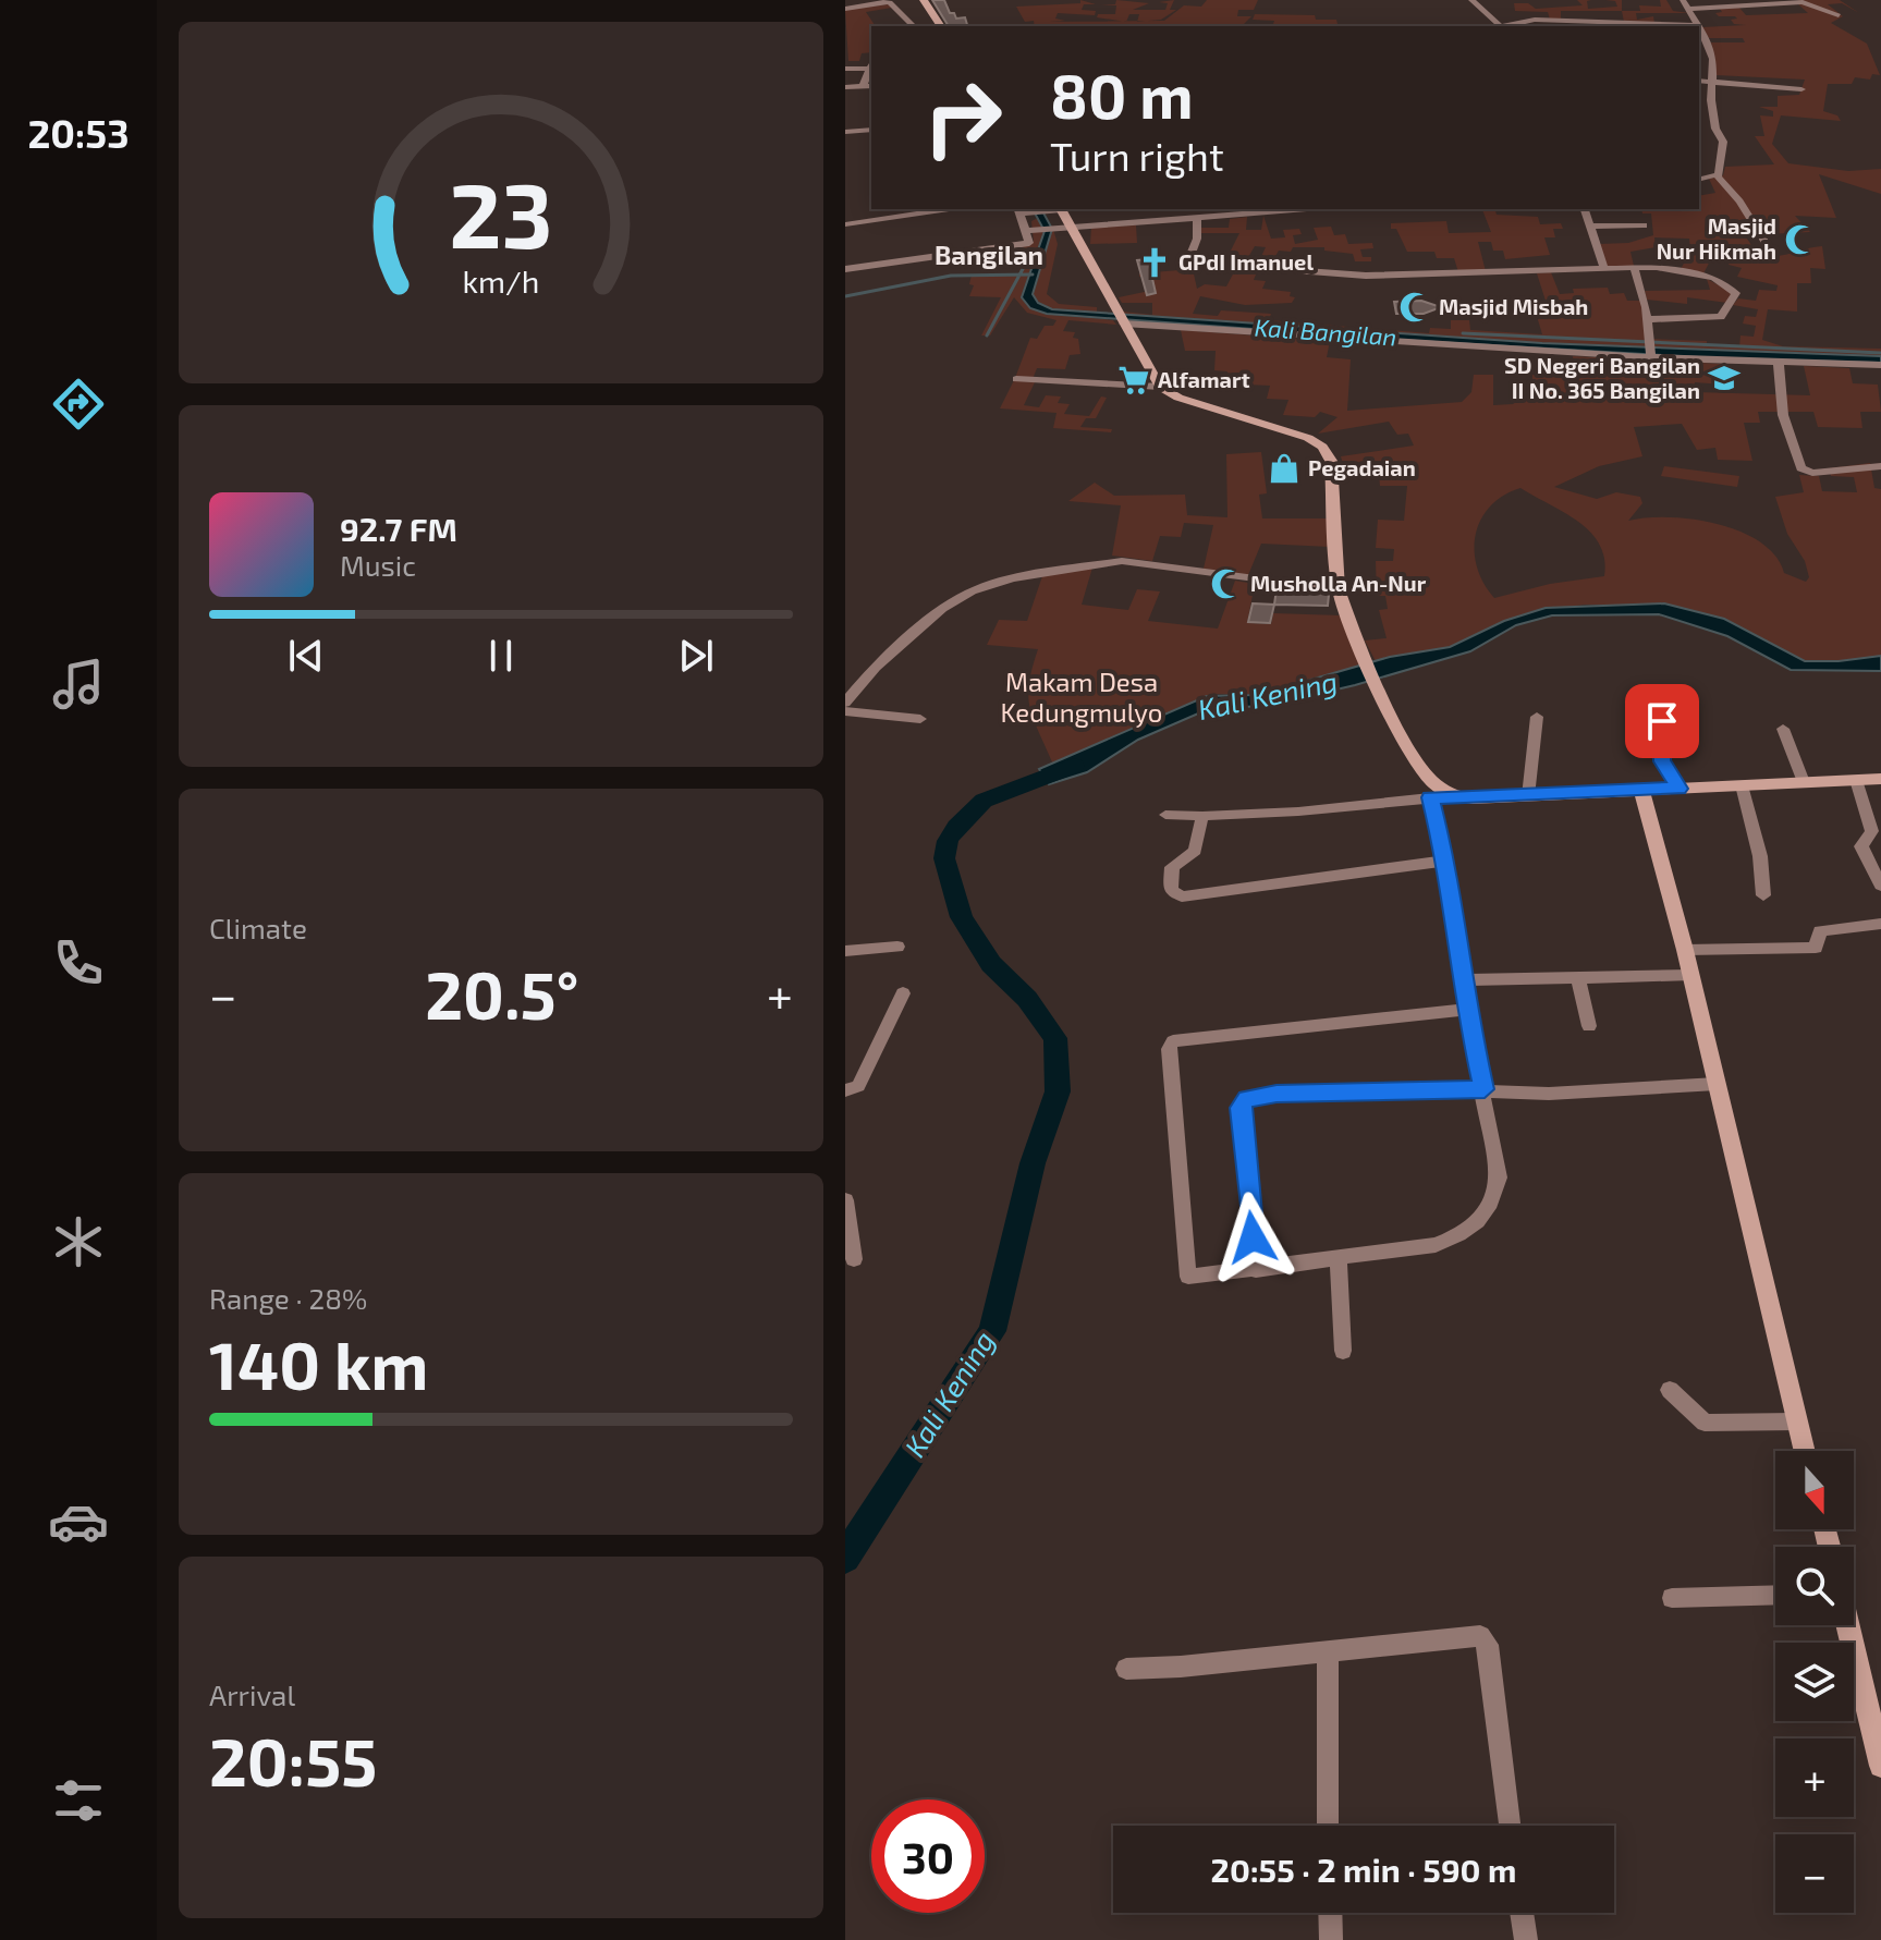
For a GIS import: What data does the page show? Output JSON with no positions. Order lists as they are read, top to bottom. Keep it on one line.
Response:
{"districts":["Bangilan"],"water":["Kali Bangilan","Kali Kening"],"parks":["Makam Desa Kedungmulyo"],"places":{"mosque":["Masjid Nur Hikmah","Masjid Misbah","Musholla An-Nur"],"church":["GPdI Imanuel"],"school or university":["SD Negeri Bangilan II No. 365 Bangilan"],"supermarket":["Alfamart"],"shop":["Pegadaian"]},"north":"bottom","page":{"tabs":"20:53","turn":["80 m","Turn right"],"song":["92.7 FM","Music"],"tile":["Climate",["Range · 28%","140 km"],["Arrival","20:55"]],"heat":["−","20.5°","+"],"map_buttons":["+","−"],"limit":"30","trip":"20:55 · 2 min · 590 m","gauge":["23","km/h"]}}
